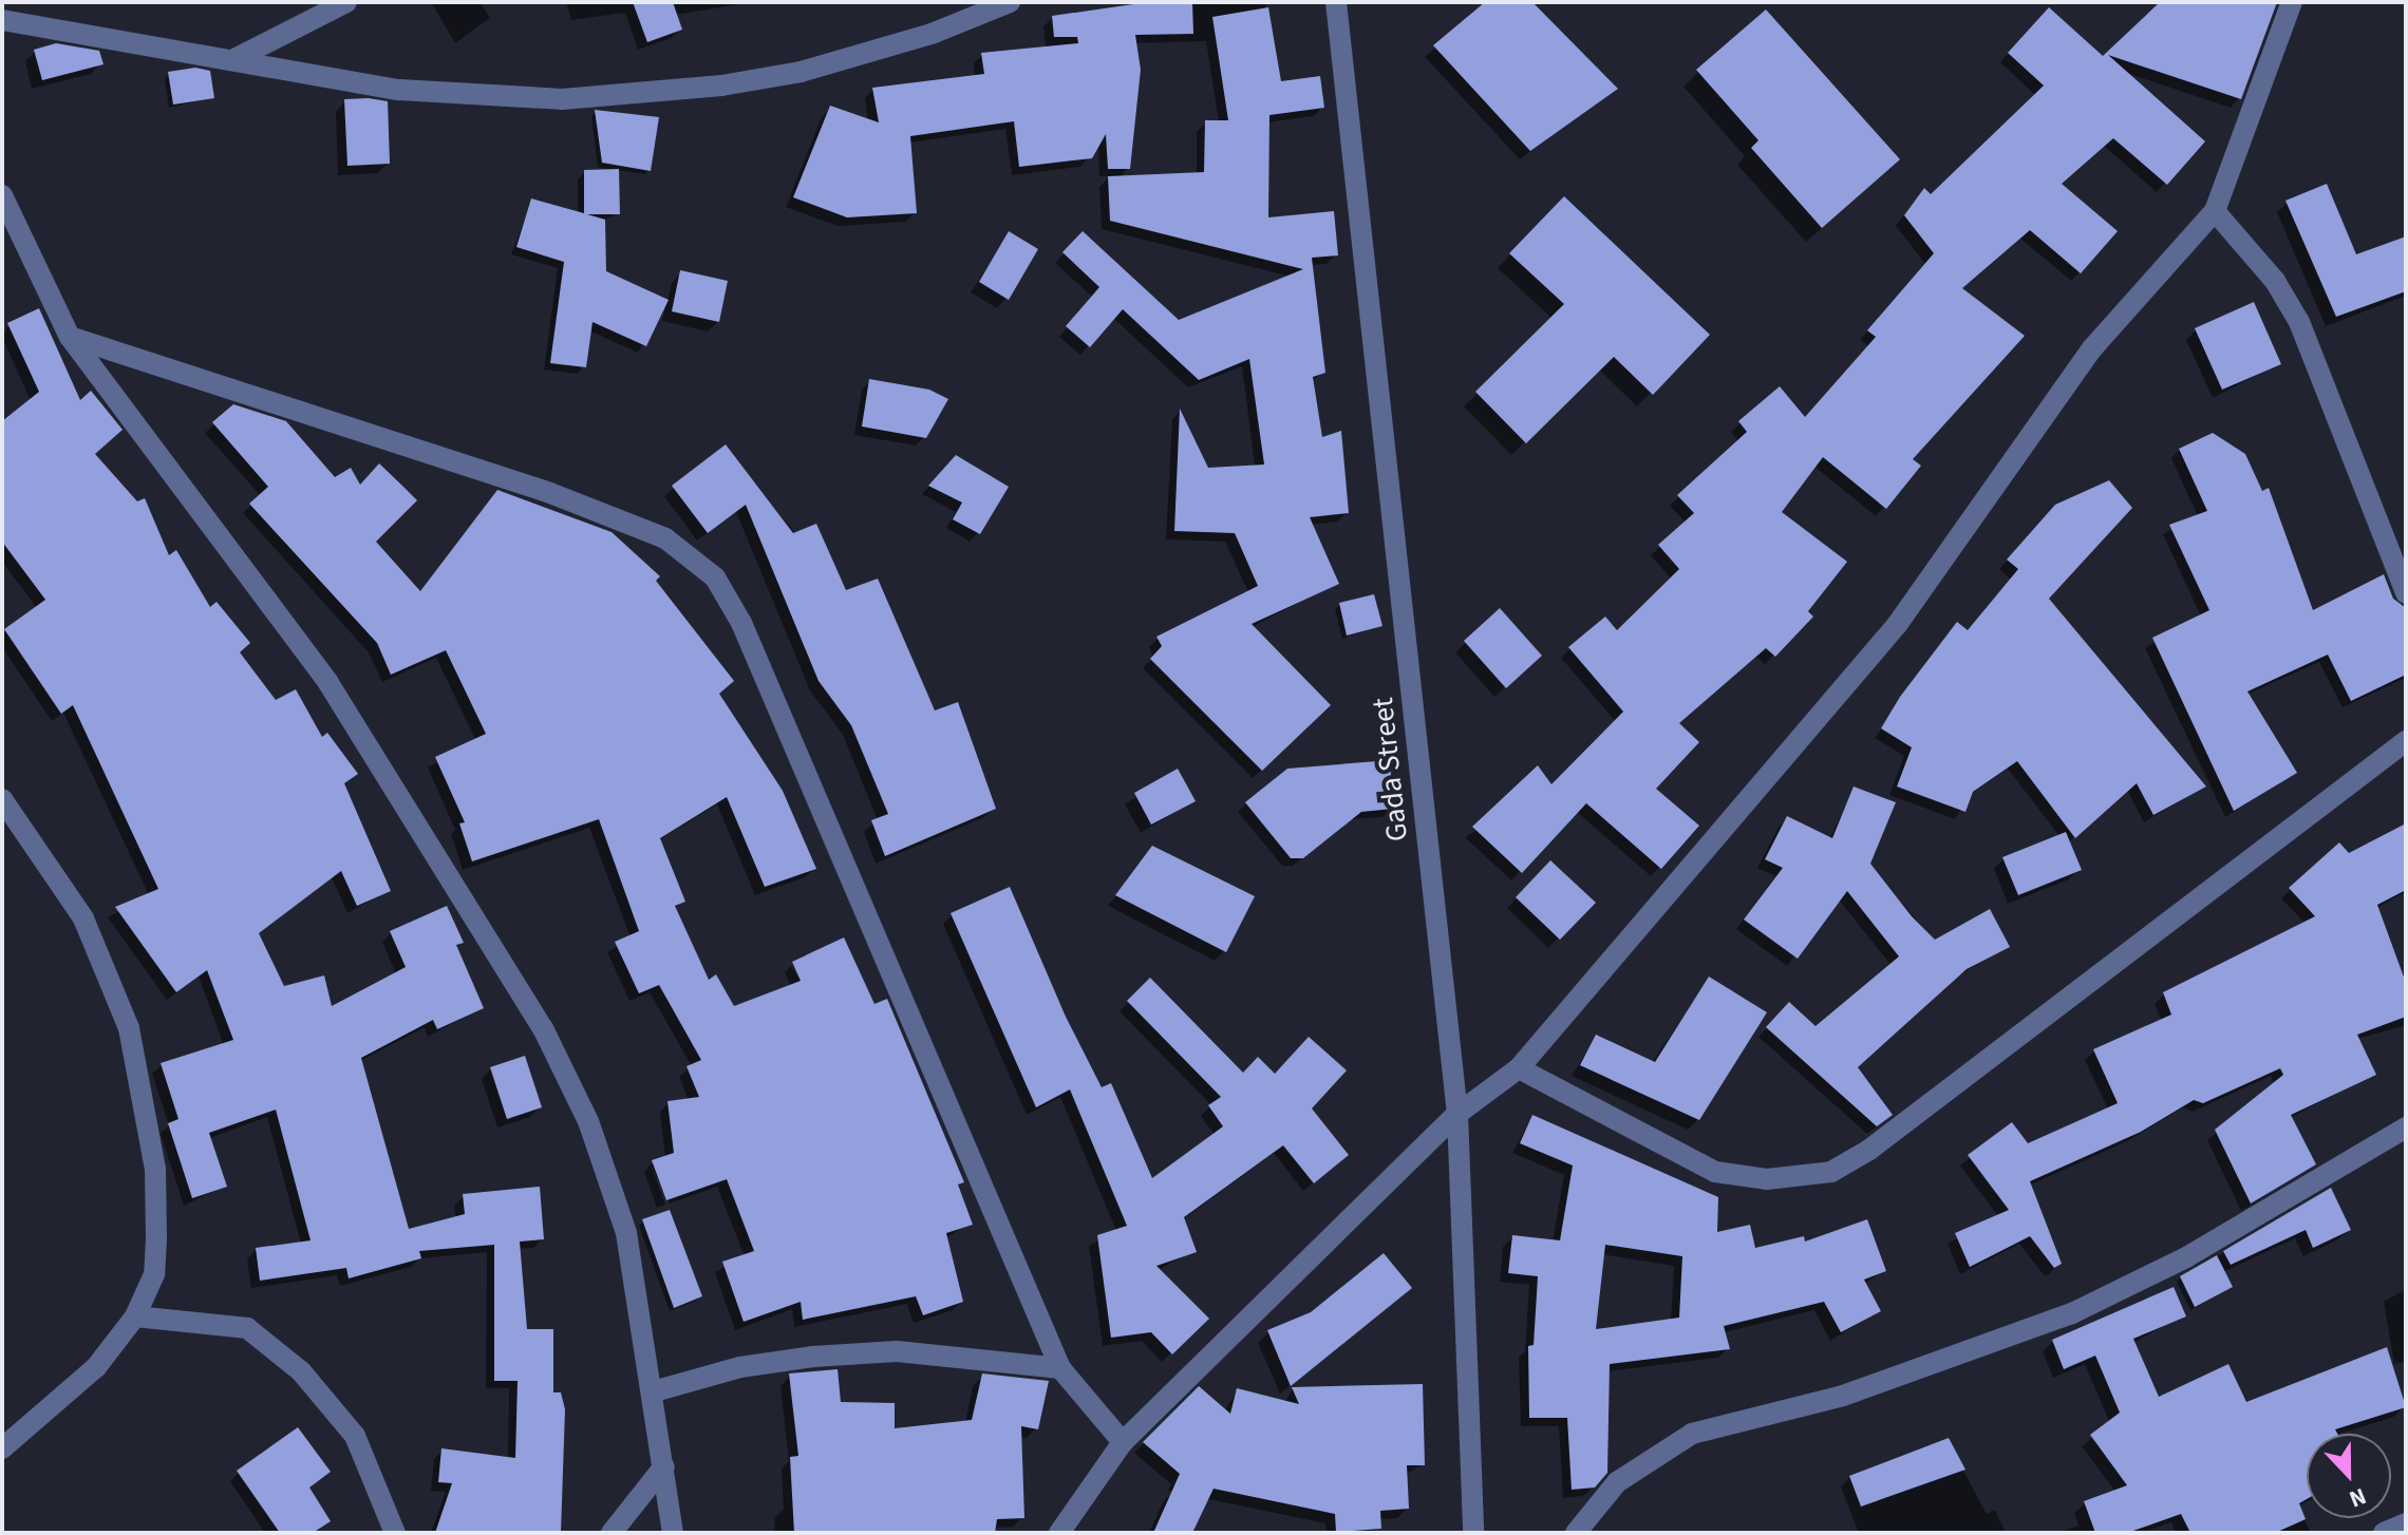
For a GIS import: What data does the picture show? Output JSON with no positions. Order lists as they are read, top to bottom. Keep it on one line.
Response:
{"streets":{"street":["Gada Street"]},"north":"bottom"}
